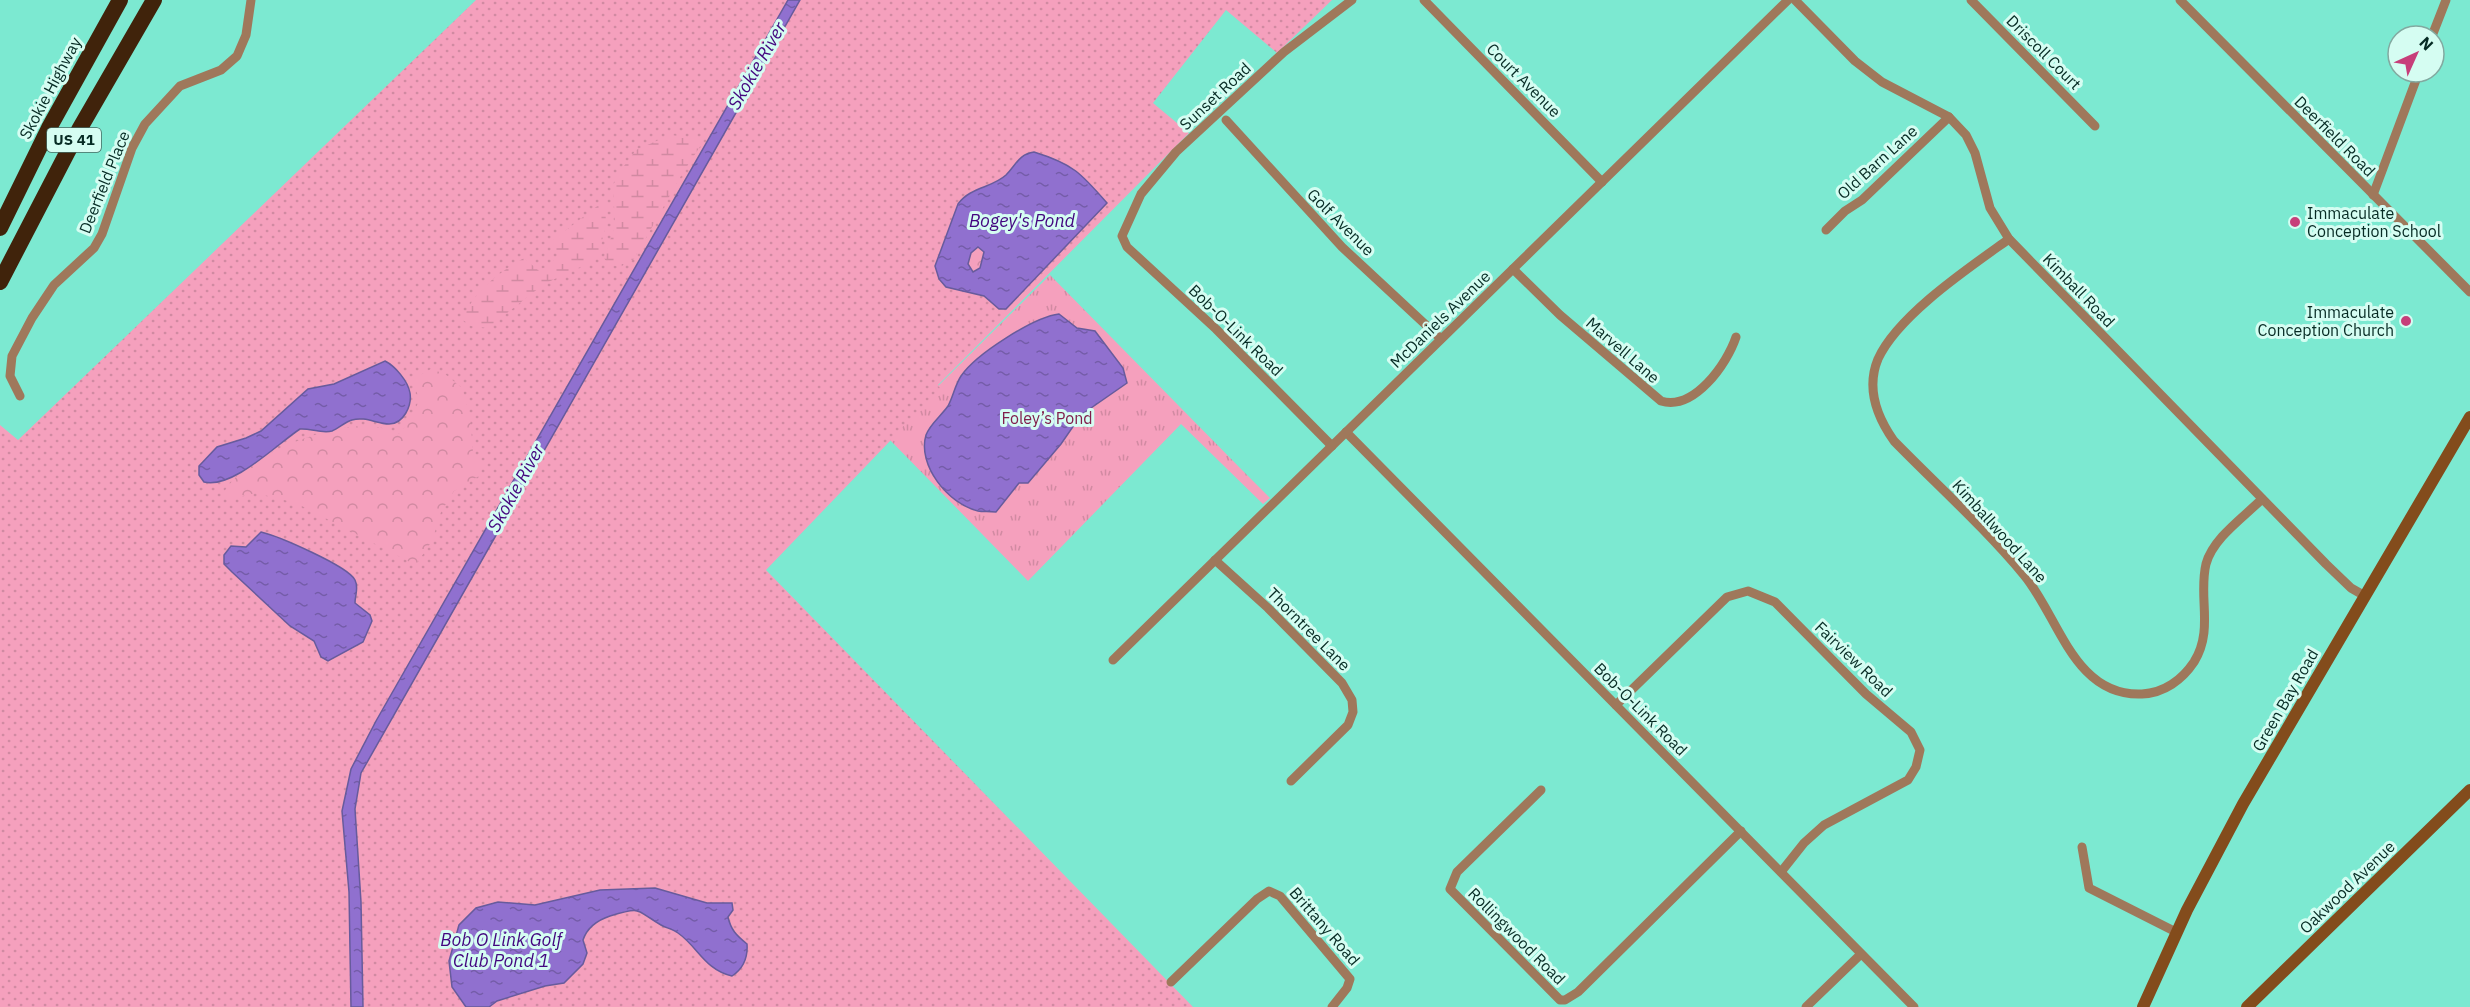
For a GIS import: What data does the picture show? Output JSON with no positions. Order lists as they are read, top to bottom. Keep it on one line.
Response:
{"streets":{"highway":["Skokie Highway","US 41"],"main road":["Green Bay Road","Oakwood Avenue"],"street":["Driscoll Court","Court Avenue","Sunset Road","Deerfield Road","Old Barn Lane","Deerfield Place","Golf Avenue","Kimball Road","McDaniels Avenue","Bob-O-Link Road","Marvell Lane","Kimballwood Lane","Thorntree Lane","Fairview Road","Brittany Road","Rollingwood Road"]},"crossings":[["Court Avenue","McDaniels Avenue"],["Sunset Road","Bob-O-Link Road"],["Old Barn Lane","Kimball Road"],["Golf Avenue","McDaniels Avenue"],["Kimball Road","Kimballwood Lane"],["Kimball Road","Green Bay Road"],["McDaniels Avenue","Bob-O-Link Road"],["McDaniels Avenue","Marvell Lane"],["McDaniels Avenue","Thorntree Lane"],["Bob-O-Link Road","Fairview Road"],["Bob-O-Link Road","Rollingwood Road"]],"water":["Skokie River","Bogey's Pond","Bob O Link Golf Club Pond 1"],"parks":["Foley’s Pond"],"places":["Immaculate Conception School","Immaculate Conception Church"],"north":"top right"}
